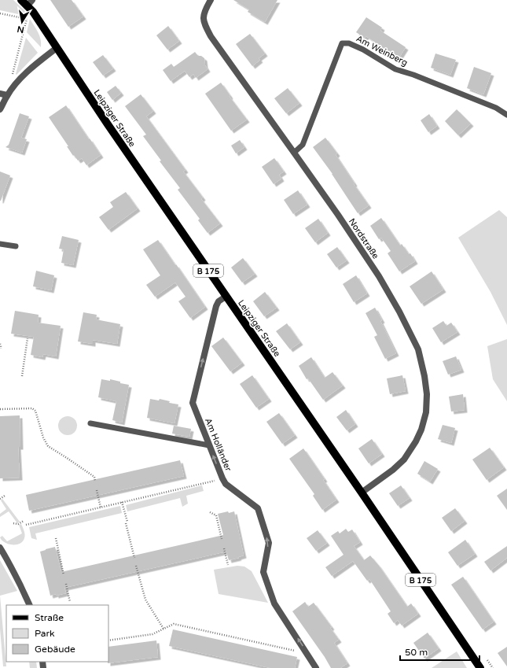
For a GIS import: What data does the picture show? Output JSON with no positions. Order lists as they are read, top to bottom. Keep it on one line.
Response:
{"streets":{"main road":["Leipziger Straße","B 175"],"street":["Nordstraße","Am Holländer"],"lane":["Am Weinberg"]},"crossings":[["Am Weinberg","Nordstraße"],["Leipziger Straße","Nordstraße"],["Leipziger Straße","Am Holländer"]],"one_way":["Am Holländer"],"legend":["Straße","Park","Gebäude"],"scale_bar":"50 m","north":"bottom"}
